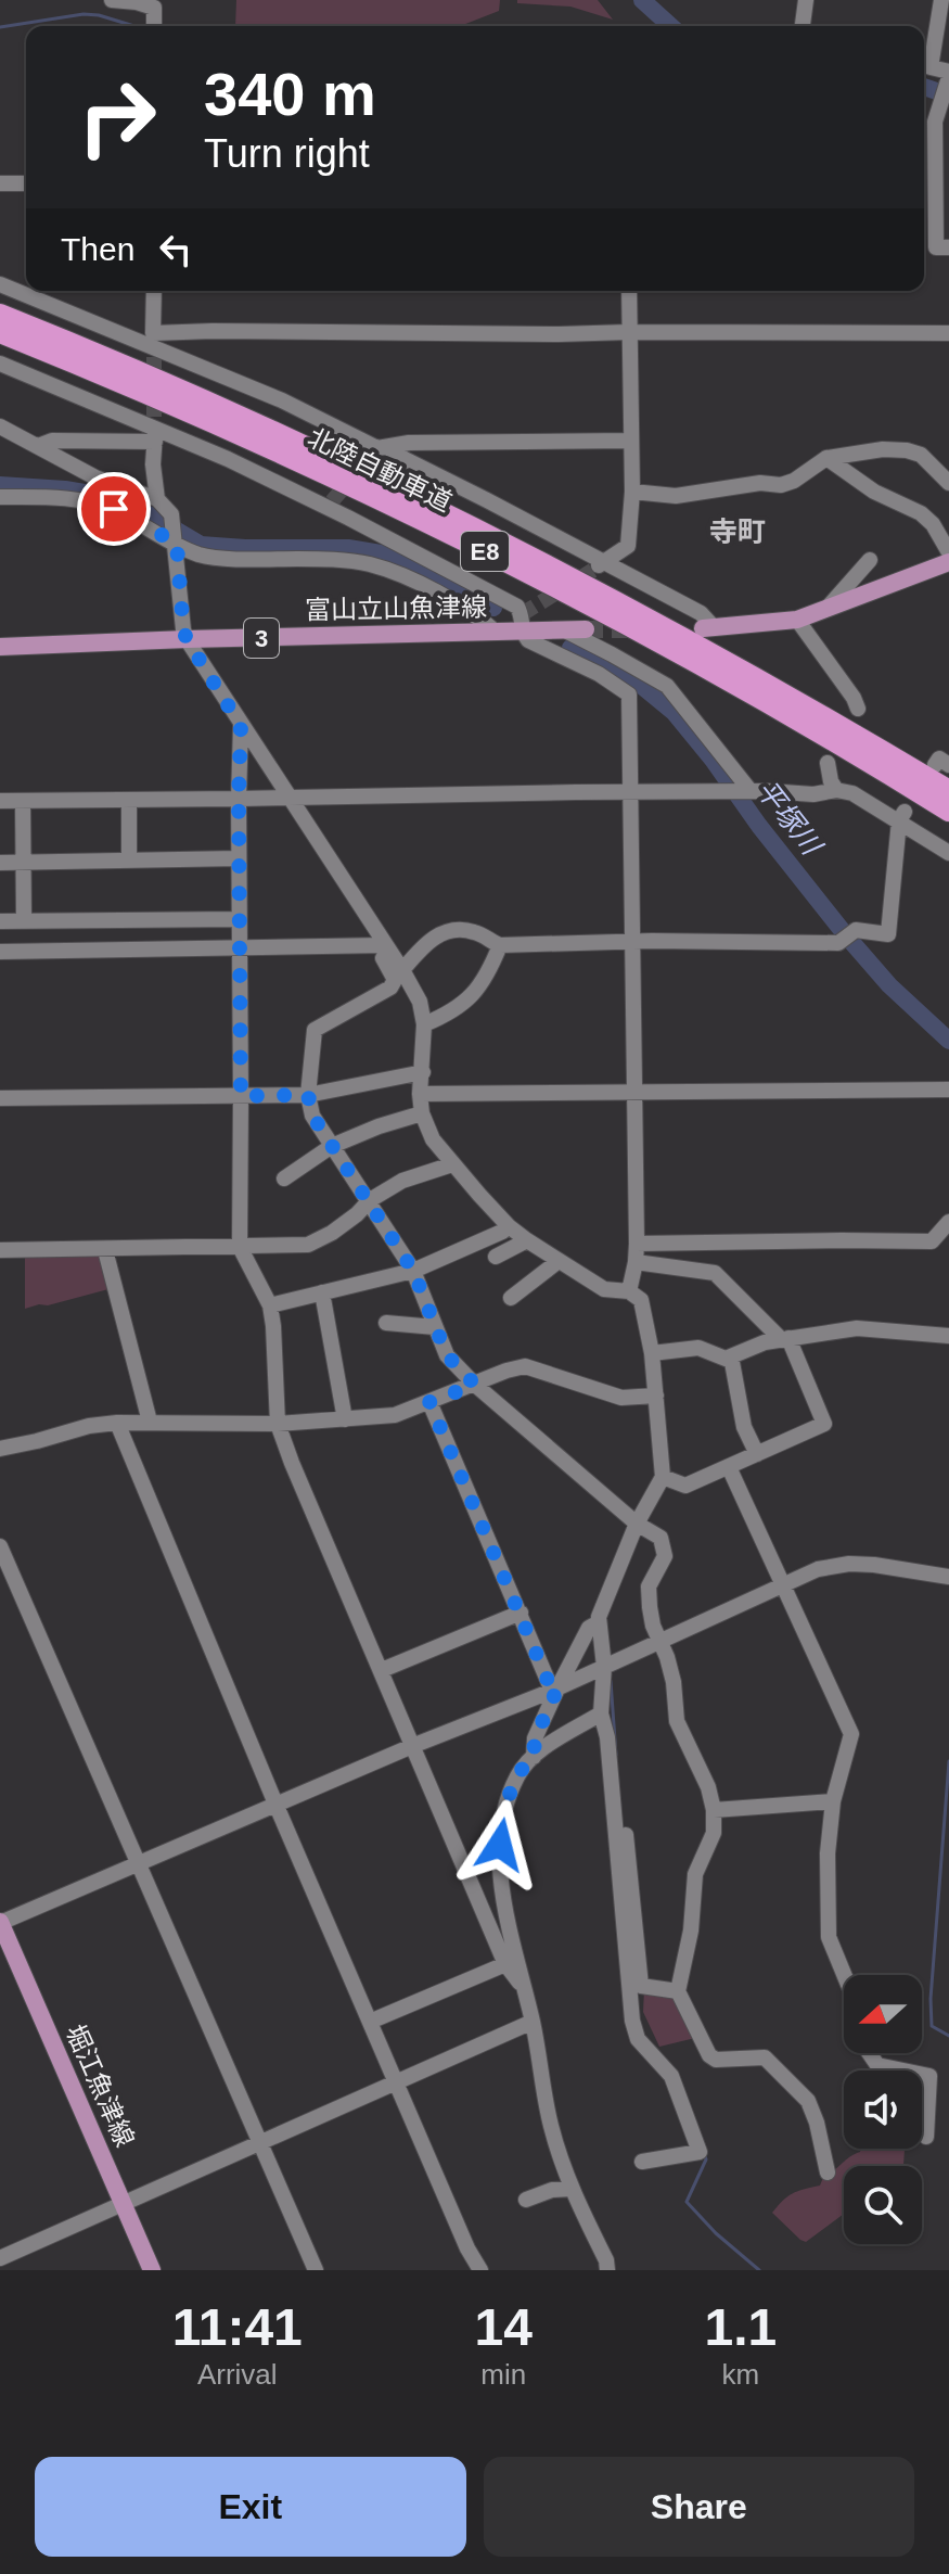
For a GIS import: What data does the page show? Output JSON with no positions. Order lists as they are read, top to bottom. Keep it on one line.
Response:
{"streets":{"highway":["北陸自動車道","E8"],"main road":["富山立山魚津線","3","堀江魚津線"]},"districts":["寺町"],"water":["平塚川"],"north":"left","page":{"turn":["340 m","Turn right"],"then":"Then","eta":["11:41","Arrival","14","min","1.1","km"],"buttons":["Exit","Share"]}}
